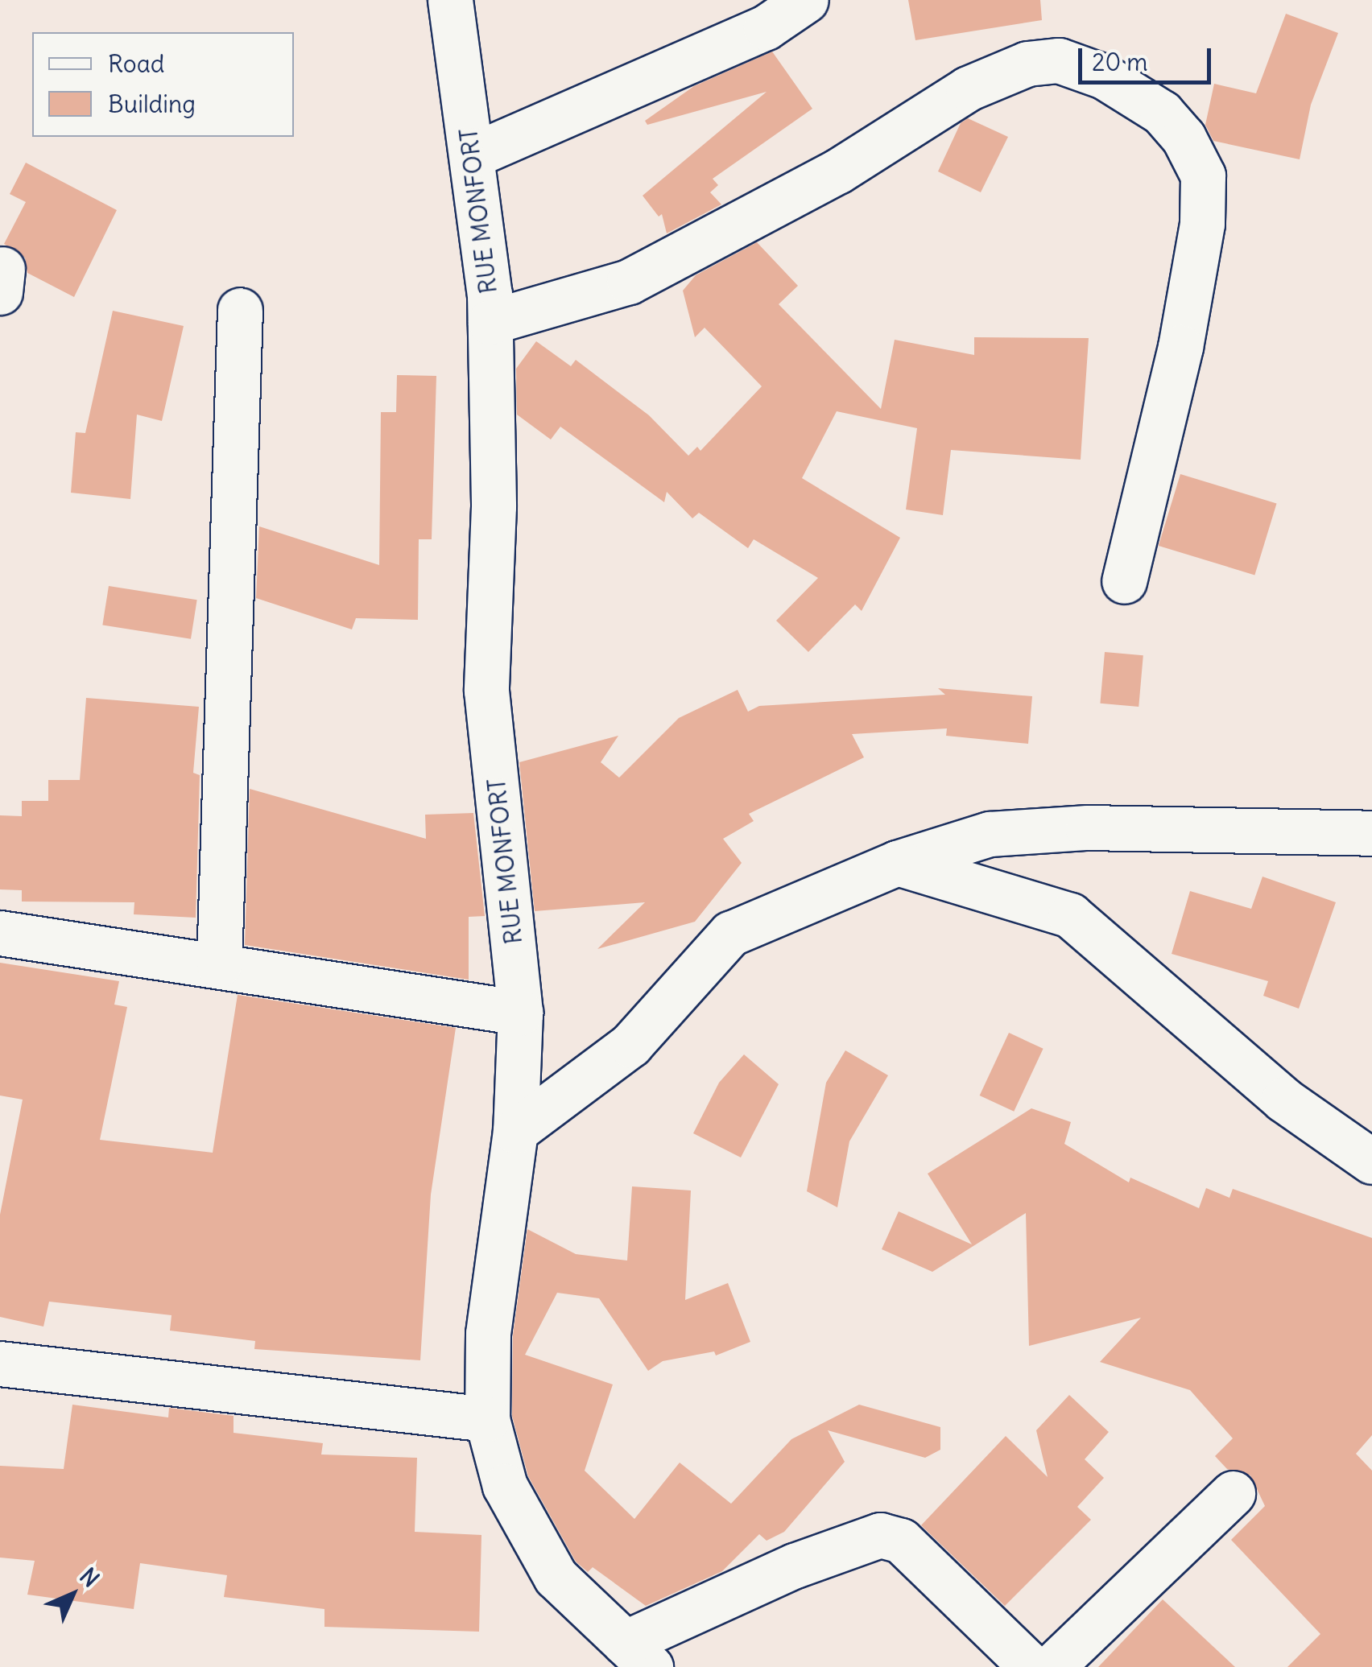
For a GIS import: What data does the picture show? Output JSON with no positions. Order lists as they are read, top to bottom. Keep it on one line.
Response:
{"streets":{"street":["RUE MONFORT"]},"legend":["Road","Building"],"scale_bar":"20 m","north":"top right"}
